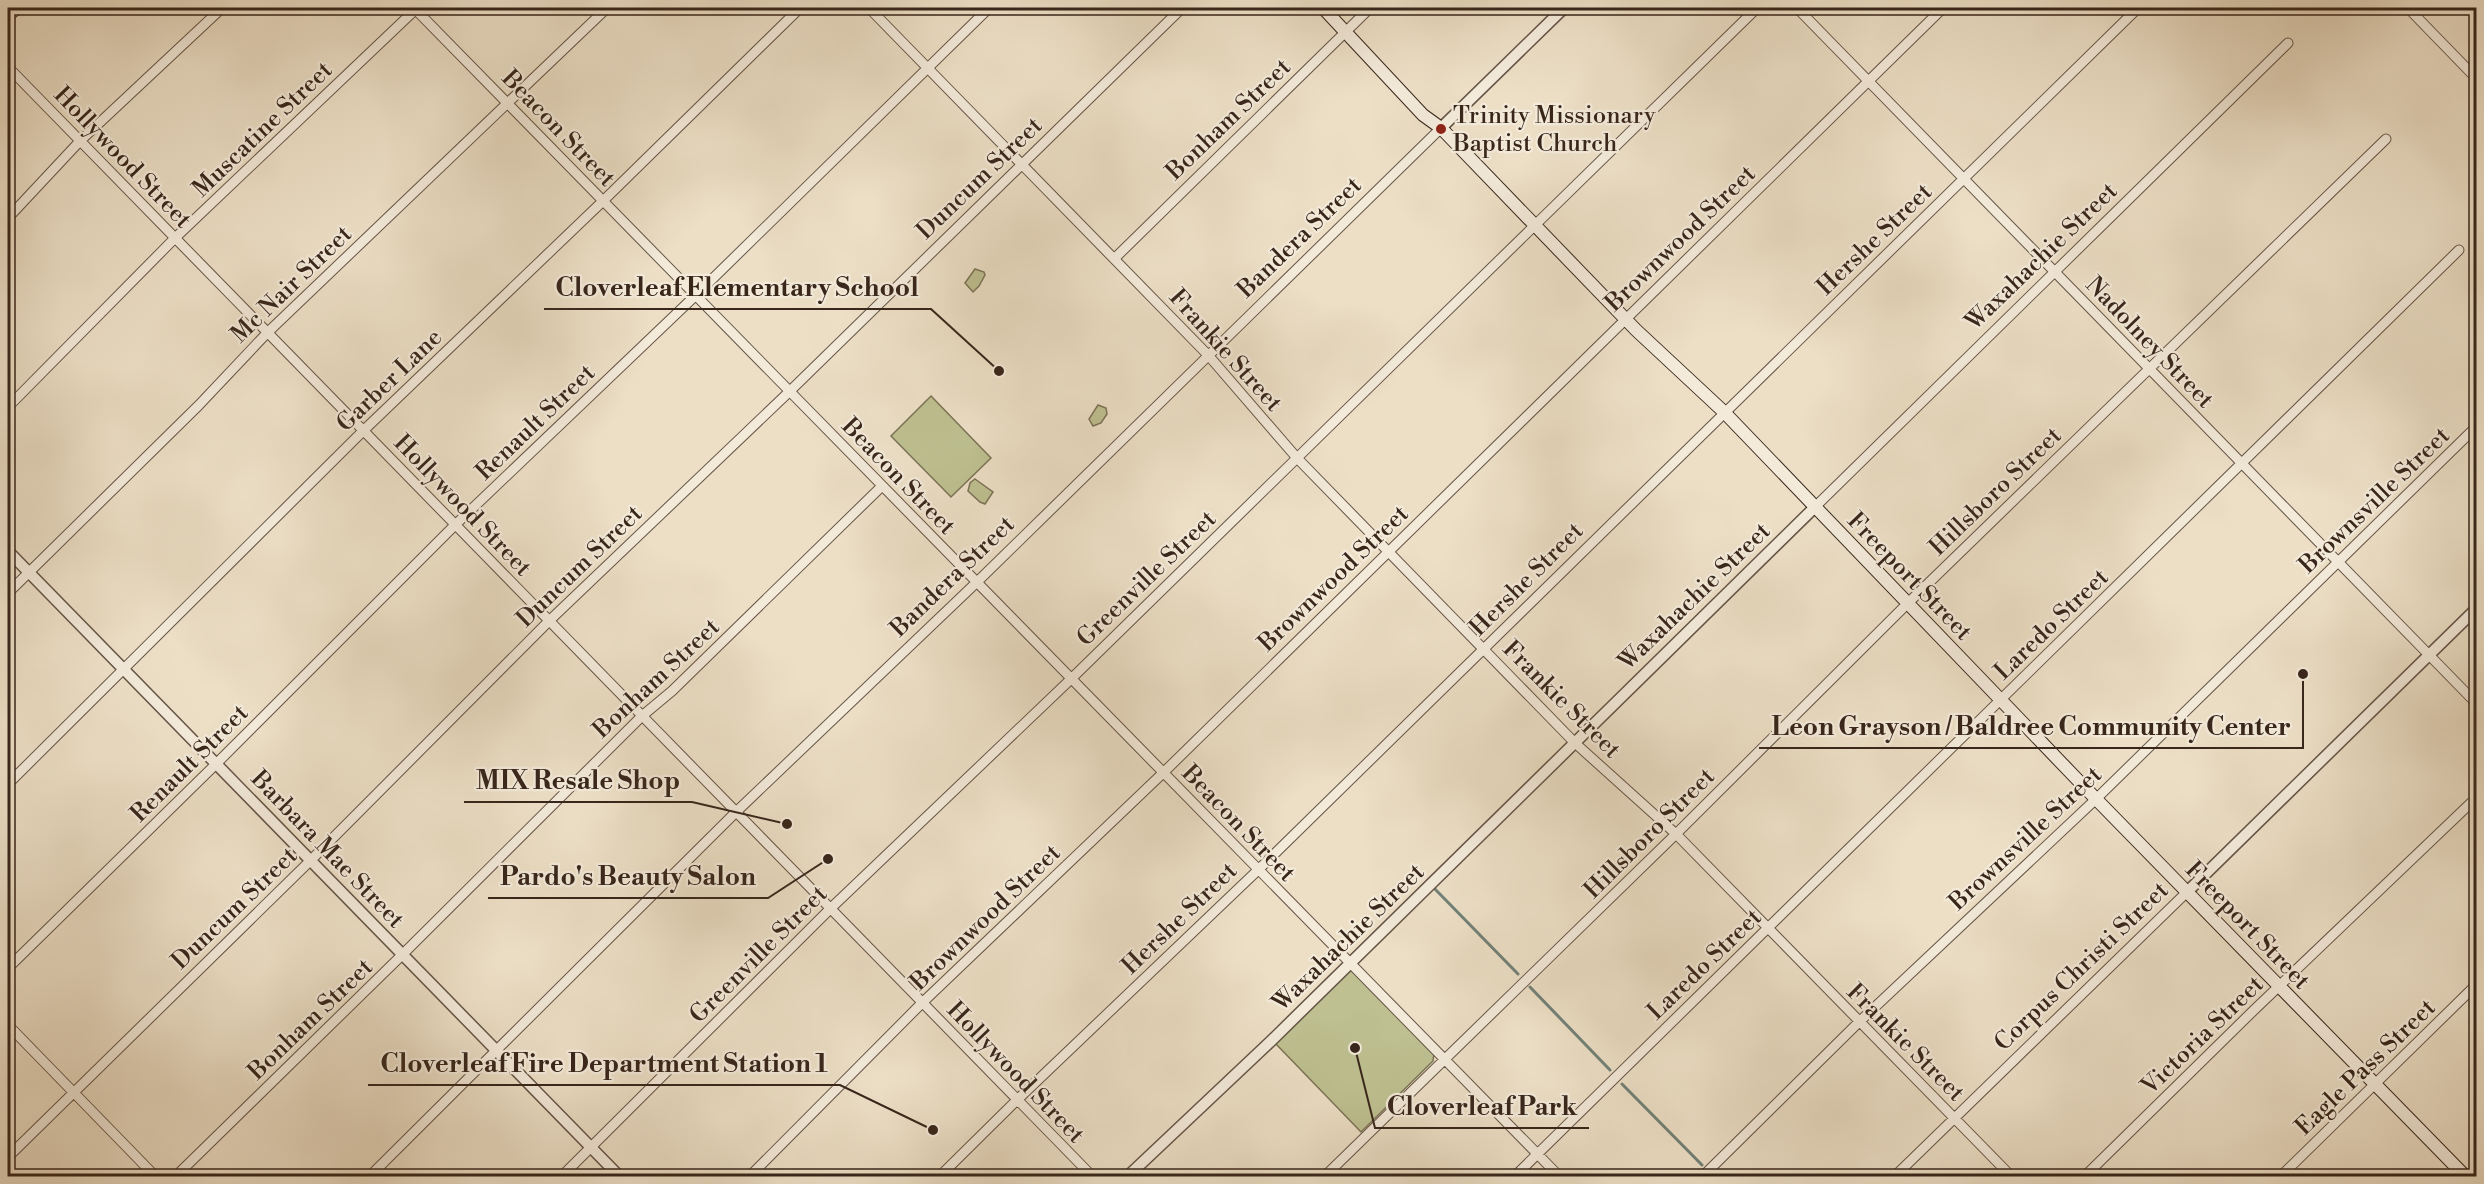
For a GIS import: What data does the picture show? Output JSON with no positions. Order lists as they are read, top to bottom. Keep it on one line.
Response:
{"streets":{"main road":["Freeport Street"],"street":["Bonham Street","Beacon Street","Muscatine Street","Hollywood Street","Duncum Street","Bandera Street","Brownwood Street","Hershe Street","Waxahachie Street","Mc Nair Street","Nadolney Street","Frankie Street","Garber Lane","Renault Street","Hillsboro Street","Brownsville Street","Greenville Street","Laredo Street","Barbara Mae Street","Corpus Christi Street","Victoria Street","Eagle Pass Street"]},"crossings":[["Bonham Street","Beacon Street"],["Bonham Street","Hollywood Street"],["Bonham Street","Frankie Street"],["Bonham Street","Freeport Street"],["Bonham Street","Barbara Mae Street"],["Beacon Street","Muscatine Street"],["Beacon Street","Duncum Street"],["Beacon Street","Bandera Street"],["Beacon Street","Brownwood Street"],["Beacon Street","Hershe Street"],["Beacon Street","Waxahachie Street"],["Beacon Street","Mc Nair Street"],["Beacon Street","Garber Lane"],["Beacon Street","Renault Street"],["Beacon Street","Hillsboro Street"],["Beacon Street","Greenville Street"],["Beacon Street","Laredo Street"],["Muscatine Street","Hollywood Street"],["Hollywood Street","Duncum Street"],["Hollywood Street","Bandera Street"],["Hollywood Street","Brownwood Street"],["Hollywood Street","Hershe Street"],["Hollywood Street","Mc Nair Street"],["Hollywood Street","Garber Lane"],["Hollywood Street","Renault Street"],["Hollywood Street","Greenville Street"],["Duncum Street","Frankie Street"],["Duncum Street","Barbara Mae Street"],["Bandera Street","Frankie Street"],["Bandera Street","Freeport Street"],["Bandera Street","Barbara Mae Street"],["Brownwood Street","Nadolney Street"],["Brownwood Street","Frankie Street"],["Brownwood Street","Freeport Street"],["Hershe Street","Nadolney Street"],["Hershe Street","Frankie Street"],["Hershe Street","Freeport Street"],["Waxahachie Street","Nadolney Street"],["Waxahachie Street","Frankie Street"],["Waxahachie Street","Freeport Street"],["Mc Nair Street","Barbara Mae Street"],["Nadolney Street","Hillsboro Street"],["Nadolney Street","Brownsville Street"],["Nadolney Street","Laredo Street"],["Nadolney Street","Corpus Christi Street"],["Frankie Street","Renault Street"],["Frankie Street","Hillsboro Street"],["Frankie Street","Brownsville Street"],["Frankie Street","Greenville Street"],["Frankie Street","Laredo Street"],["Frankie Street","Corpus Christi Street"],["Garber Lane","Barbara Mae Street"],["Renault Street","Barbara Mae Street"],["Hillsboro Street","Freeport Street"],["Brownsville Street","Freeport Street"],["Freeport Street","Greenville Street"],["Freeport Street","Laredo Street"],["Freeport Street","Corpus Christi Street"],["Freeport Street","Victoria Street"],["Freeport Street","Eagle Pass Street"],["Greenville Street","Barbara Mae Street"]],"places":["Trinity Missionary Baptist Church","Cloverleaf Elementary School","Leon Grayson / Baldree Community Center","MIX Resale Shop","Pardo's Beauty Salon","Cloverleaf Park","Cloverleaf Fire Department Station 1"]}
